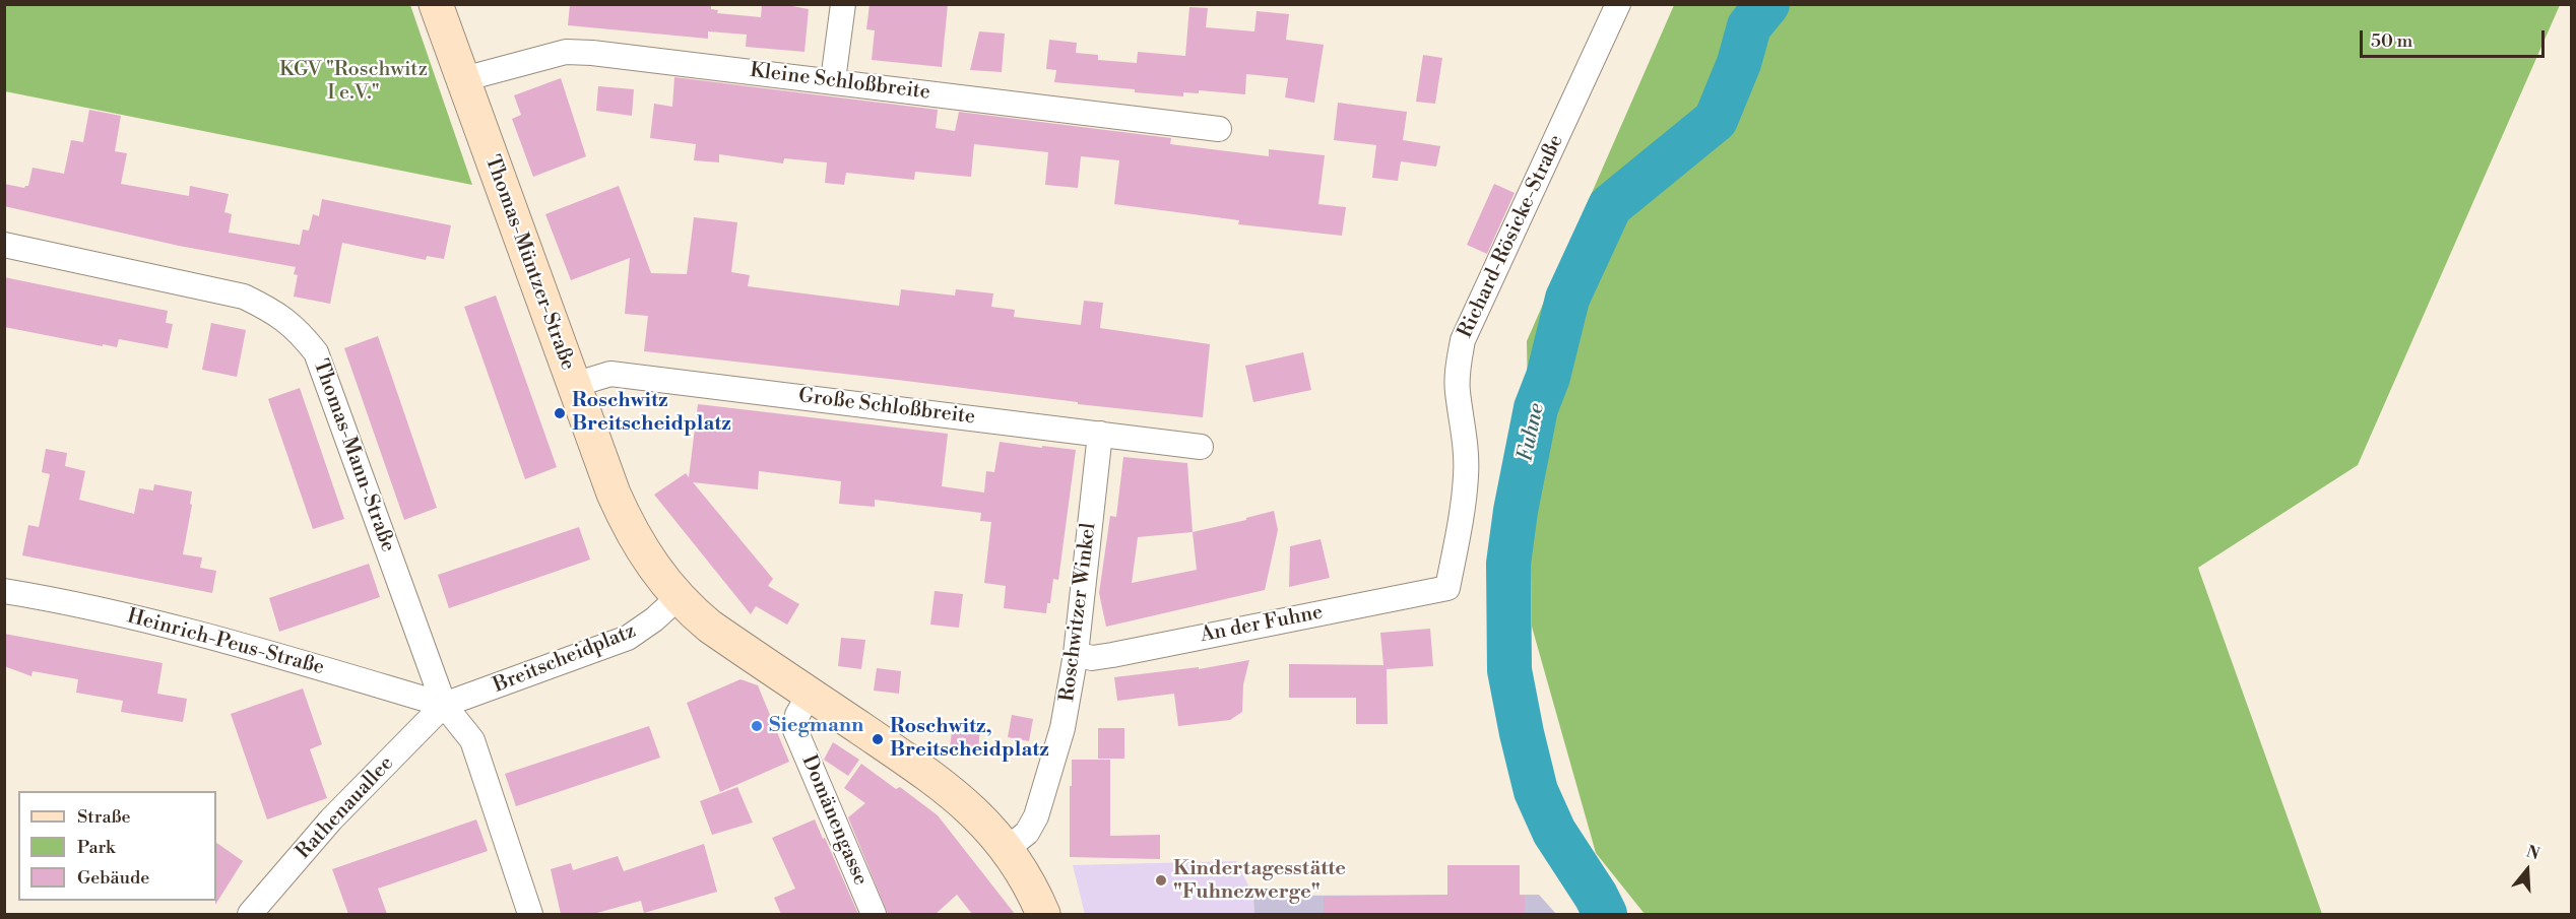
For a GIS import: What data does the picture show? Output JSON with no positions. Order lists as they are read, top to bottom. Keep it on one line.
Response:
{"streets":{"main road":["Thomas-Müntzer-Straße"],"street":["Kleine Schloßbreite","Richard-Rösicke-Straße","Große Schloßbreite","Thomas-Mann-Straße","Roschwitzer Winkel","An der Fuhne","Heinrich-Peus-Straße","Breitscheidplatz","Rathenauallee","Domänengasse"]},"crossings":[["Kleine Schloßbreite","Thomas-Müntzer-Straße"],["Richard-Rösicke-Straße","An der Fuhne"],["Thomas-Müntzer-Straße","Große Schloßbreite"],["Thomas-Müntzer-Straße","Roschwitzer Winkel"],["Thomas-Müntzer-Straße","Breitscheidplatz"],["Thomas-Müntzer-Straße","Domänengasse"],["Große Schloßbreite","Roschwitzer Winkel"],["Thomas-Mann-Straße","Heinrich-Peus-Straße"],["Thomas-Mann-Straße","Breitscheidplatz"],["Thomas-Mann-Straße","Rathenauallee"],["Roschwitzer Winkel","An der Fuhne"],["Heinrich-Peus-Straße","Breitscheidplatz"],["Heinrich-Peus-Straße","Rathenauallee"],["Breitscheidplatz","Rathenauallee"]],"water":["Fuhne"],"parks":["KGV \"Roschwitz I e.V.\""],"places":["Roschwitz Breitscheidplatz","Siegmann","Roschwitz, Breitscheidplatz","Kindertagesstätte \"Fuhnezwerge\""],"legend":["Straße","Park","Gebäude"],"scale_bar":"50 m","north":"top"}
